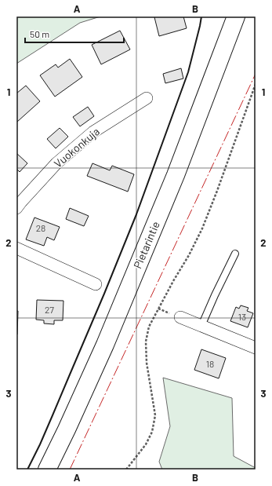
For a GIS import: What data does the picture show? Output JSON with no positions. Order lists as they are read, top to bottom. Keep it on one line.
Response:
{"streets":{"main road":["Pietarintie"],"street":["Vuokonkuja"]},"house_numbers":["28","27","13","18"],"scale_bar":"50 m","grid":{"columns":["A","B"],"rows":["1","2","3"]}}
